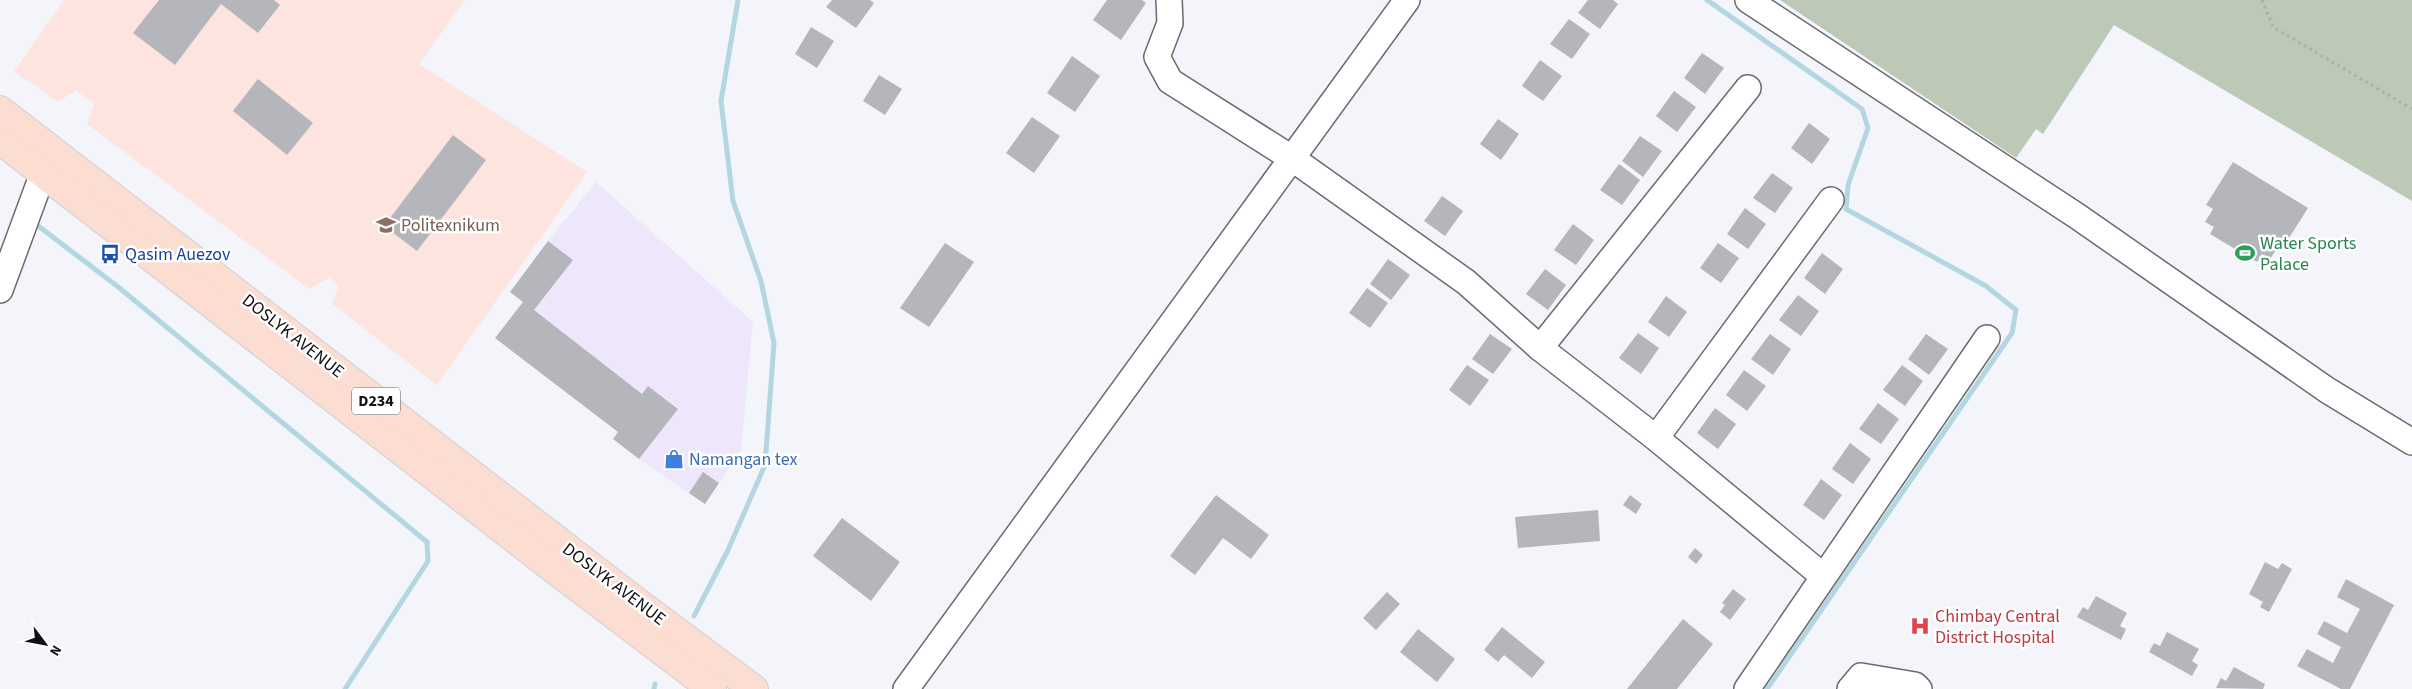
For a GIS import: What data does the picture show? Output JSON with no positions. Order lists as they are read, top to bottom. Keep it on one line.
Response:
{"streets":{"main road":["DOSLYK AVENUE","D234"]},"places":{"school or university":["Politexnikum"],"sports":["Water Sports Palace"],"bus stop":["Qasim Auezov"],"shop":["Namangan tex"],"hospital":["Chimbay Central District Hospital"]},"north":"bottom right"}
